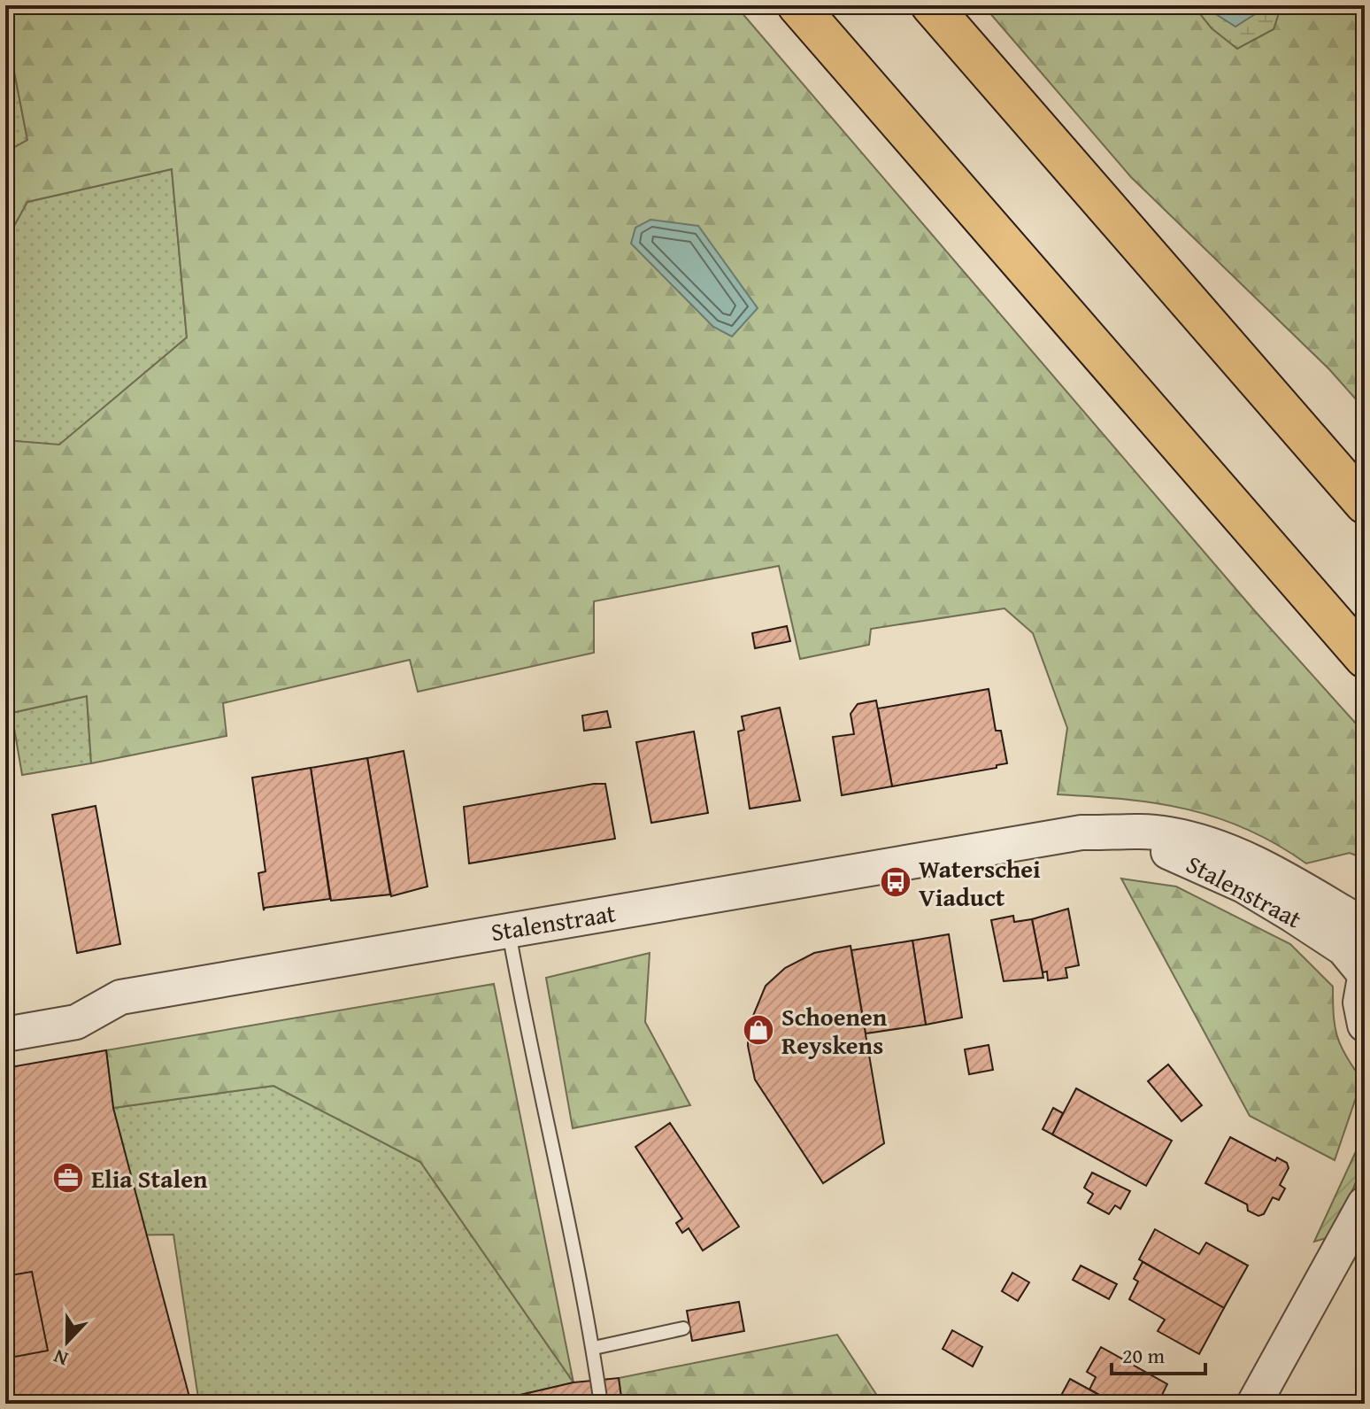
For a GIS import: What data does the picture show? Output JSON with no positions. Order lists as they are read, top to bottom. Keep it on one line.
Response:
{"streets":{"street":["Stalenstraat"]},"places":{"bus stop":["Waterschei Viaduct"],"shop":["Schoenen Reyskens"],"office":["Elia Stalen"]},"scale_bar":"20 m","north":"bottom"}
